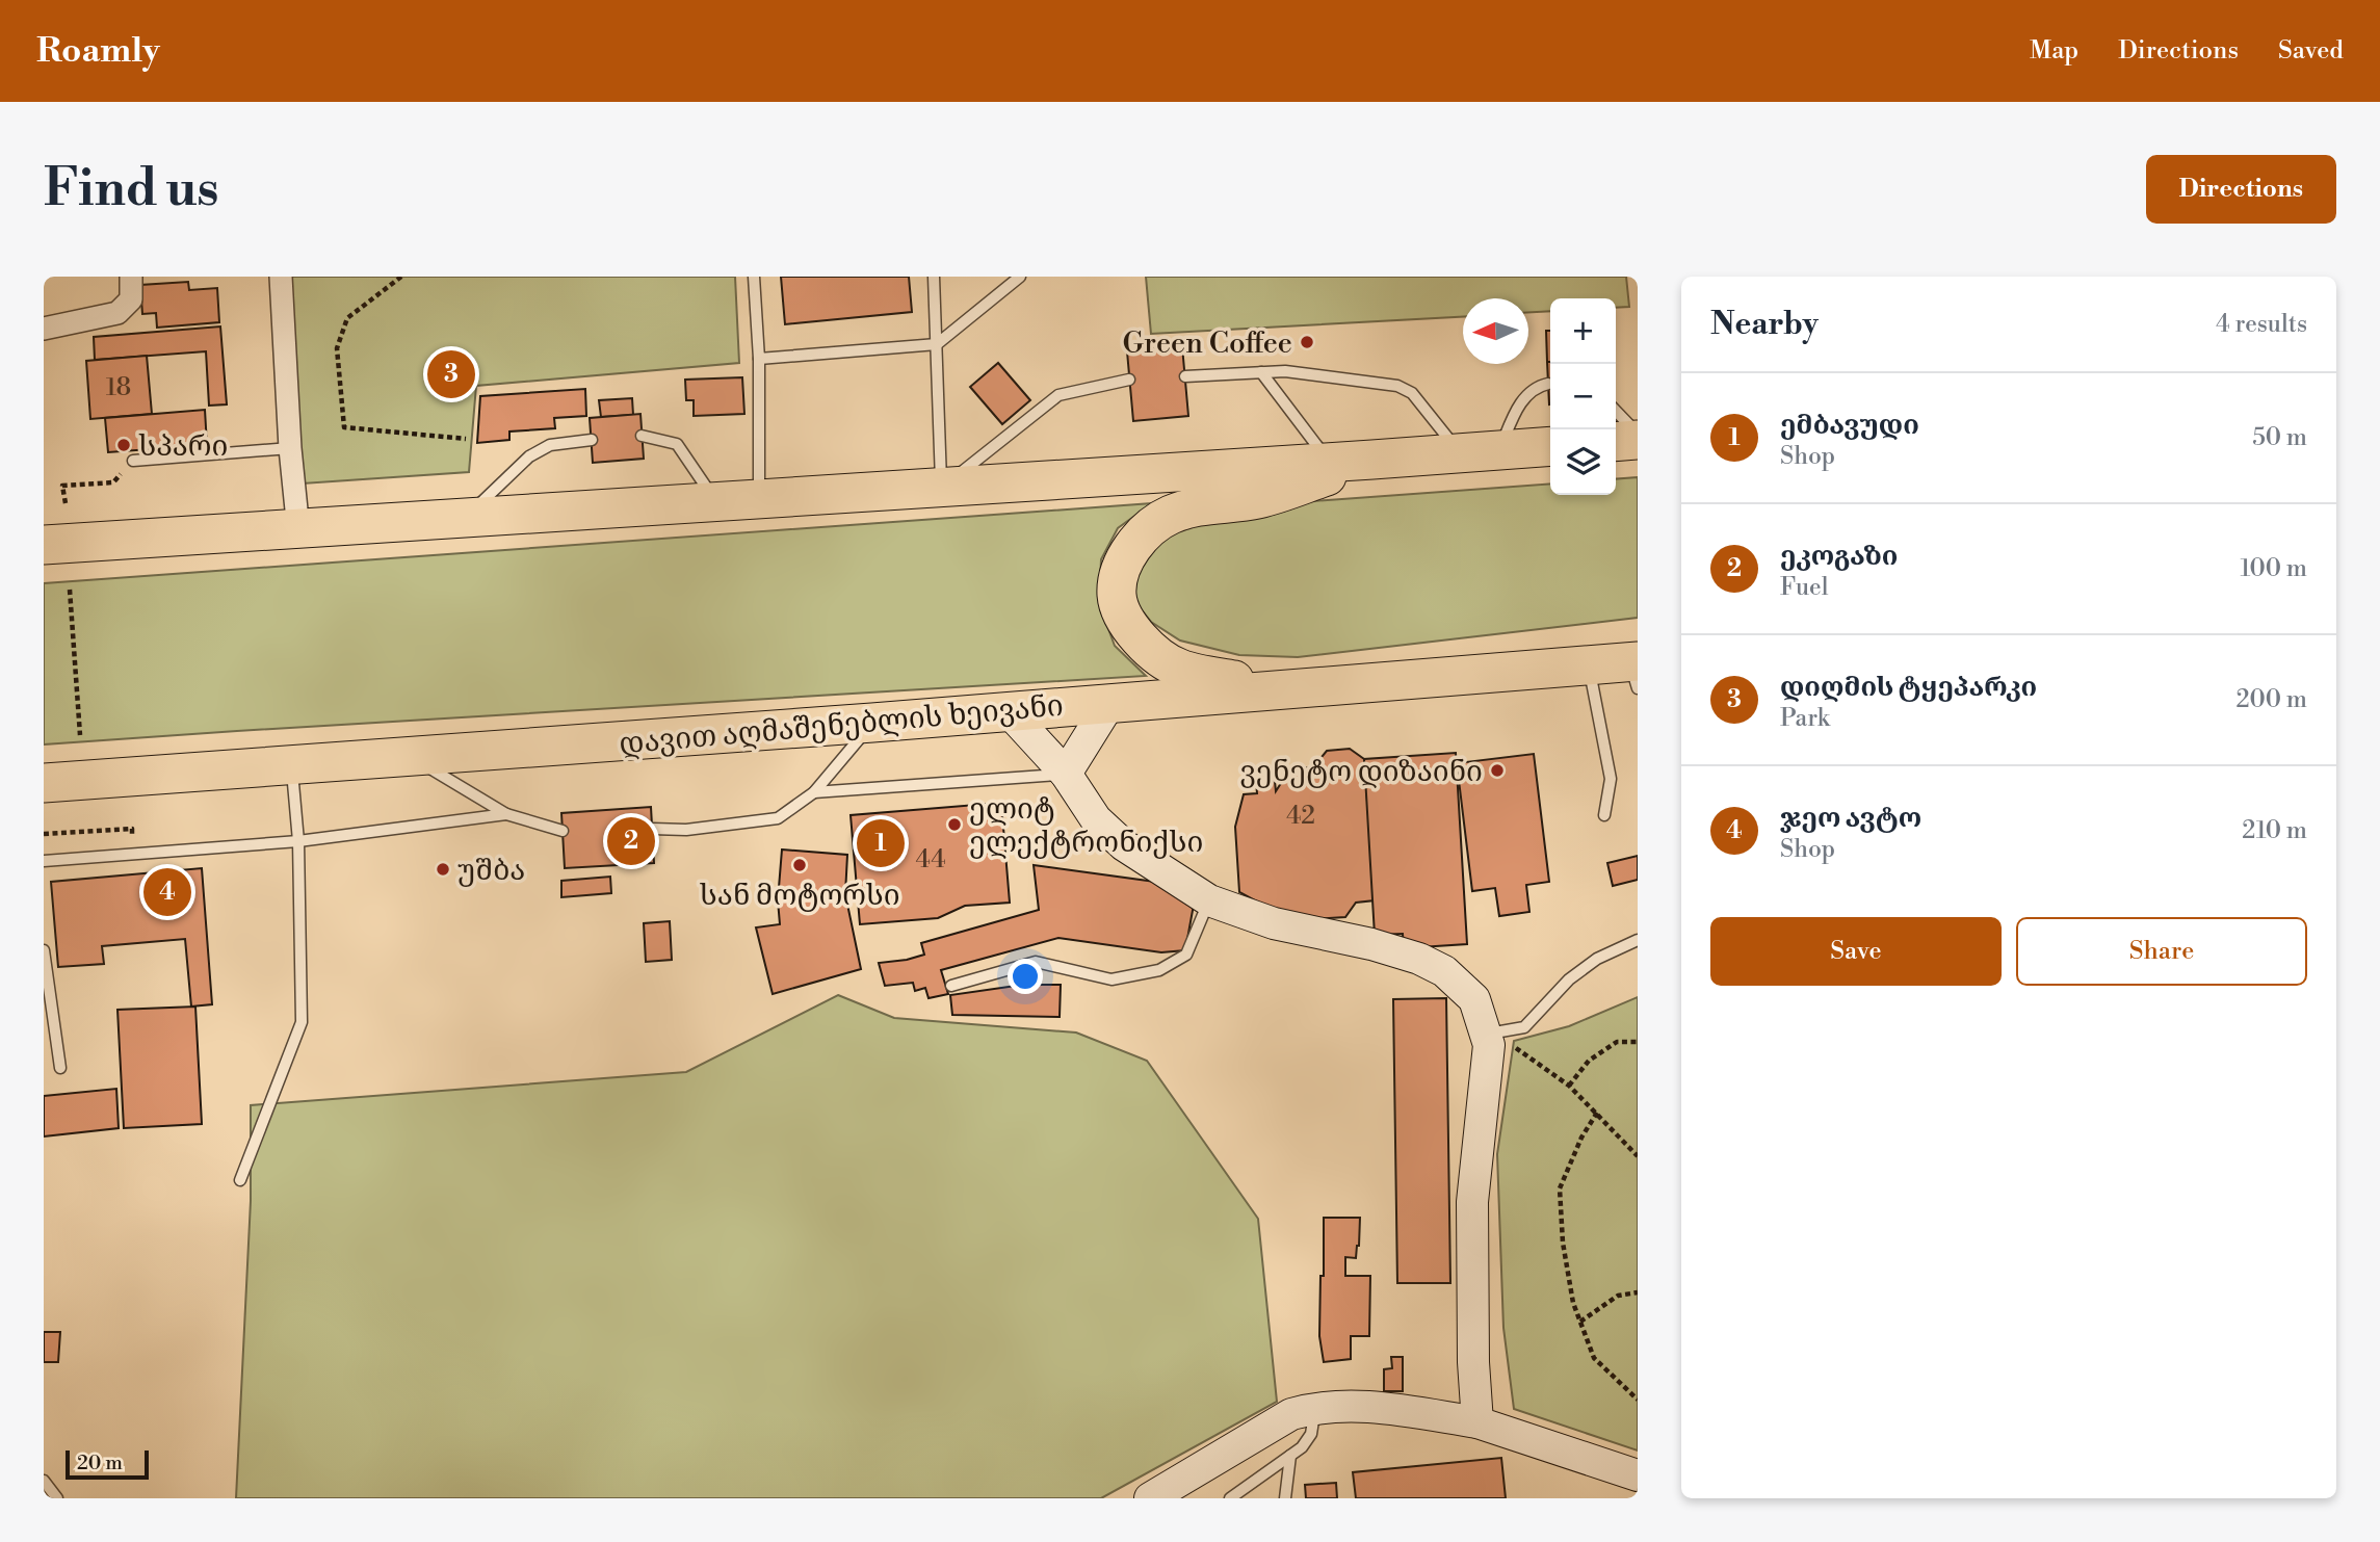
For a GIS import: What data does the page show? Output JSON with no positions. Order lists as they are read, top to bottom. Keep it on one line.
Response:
{"streets":{"highway":["დავით აღმაშენებლის ხეივანი"]},"places":["Green Coffee","სპარი","ვენეტო დიზაინი","ელიტ ელექტრონიქსი","სან მოტორსი","უშბა"],"house_numbers":["18","42","44"],"scale_bar":"20 m","north":"left","page":{"header":"Roamly","nav":["Map","Directions","Saved"],"buttons":["Directions",["Save","Share"]],"title":"Find us","heading":["Nearby","4 results"],"map_buttons":["+","−"],"pins":["3","2","1","4"],"list":[{"mark":"1","name":"ემბავუდი","note":"Shop","value":"50 m"},{"mark":"2","name":"ეკოგაზი","note":"Fuel","value":"100 m"},{"mark":"3","name":"დიღმის ტყეპარკი","note":"Park","value":"200 m"},{"mark":"4","name":"ჯეო ავტო","note":"Shop","value":"210 m"}],"scale":"20 m"}}
